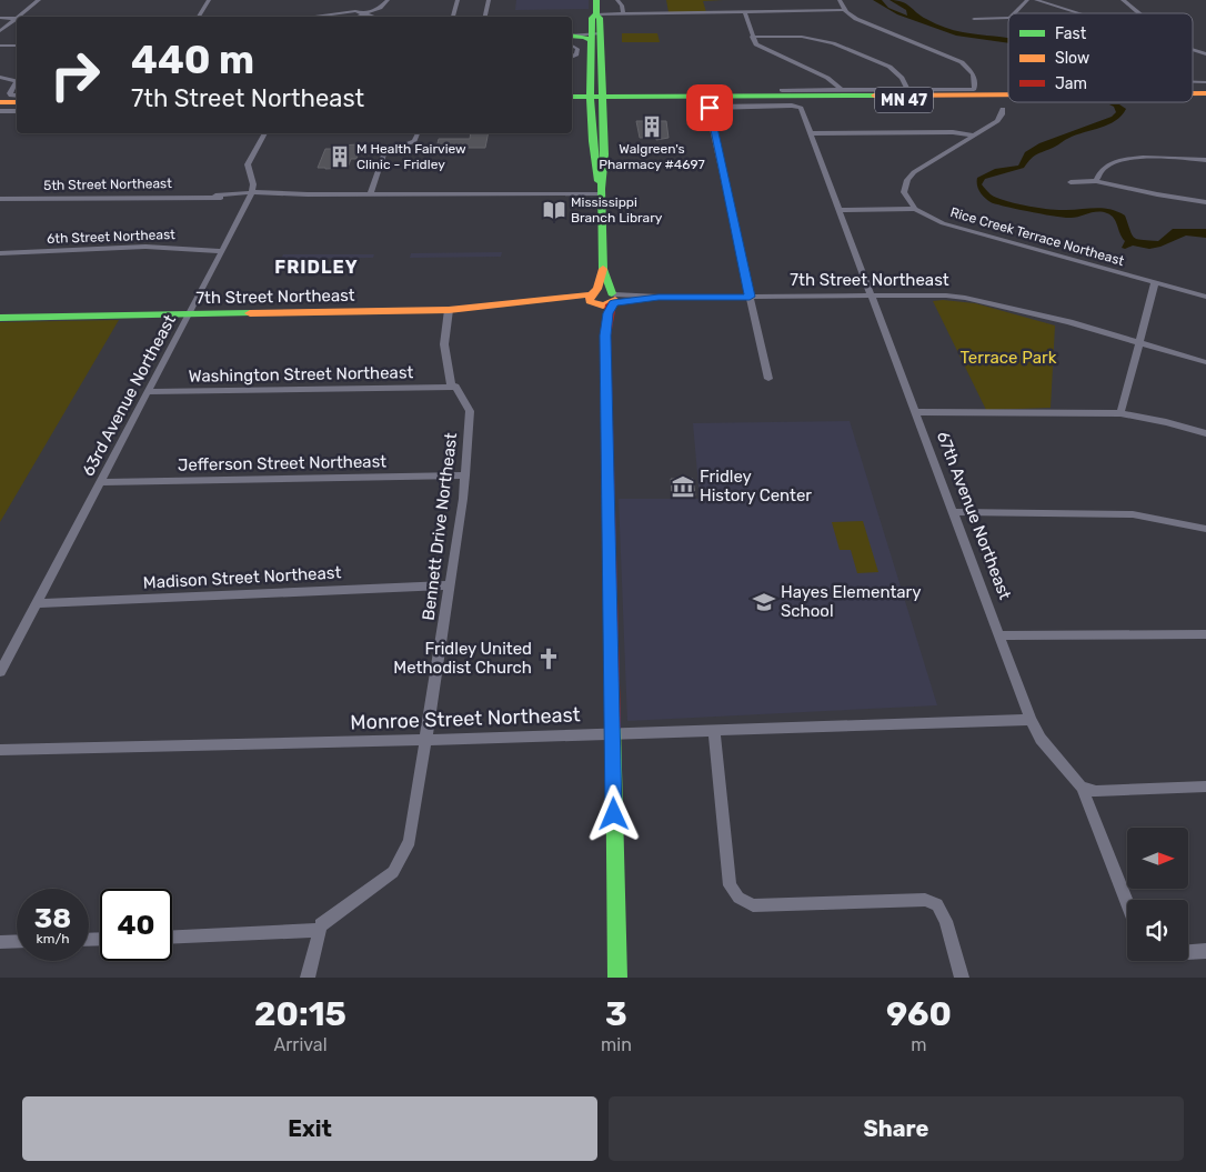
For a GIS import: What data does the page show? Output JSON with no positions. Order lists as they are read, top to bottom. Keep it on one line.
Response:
{"streets":{"street":["MN 47","5th Street Northeast","6th Street Northeast","Rice Creek Terrace Northeast","7th Street Northeast","Washington Street Northeast","63rd Avenue Northeast","Jefferson Street Northeast","67th Avenue Northeast","Bennett Drive Northeast","Madison Street Northeast","Monroe Street Northeast"]},"crossings":[["5th Street Northeast","63rd Avenue Northeast"],["6th Street Northeast","63rd Avenue Northeast"],["7th Street Northeast","63rd Avenue Northeast"],["7th Street Northeast","67th Avenue Northeast"],["7th Street Northeast","Bennett Drive Northeast"],["Washington Street Northeast","63rd Avenue Northeast"],["Washington Street Northeast","Bennett Drive Northeast"],["63rd Avenue Northeast","Jefferson Street Northeast"],["63rd Avenue Northeast","Madison Street Northeast"],["Jefferson Street Northeast","Bennett Drive Northeast"],["67th Avenue Northeast","Monroe Street Northeast"],["Bennett Drive Northeast","Madison Street Northeast"],["Bennett Drive Northeast","Monroe Street Northeast"]],"districts":["FRIDLEY"],"parks":["Terrace Park"],"places":{"building":["Walgreen's Pharmacy #4697","M Health Fairview Clinic - Fridley"],"library":["Mississippi Branch Library"],"museum":["Fridley History Center"],"school or university":["Hayes Elementary School"],"church":["Fridley United Methodist Church"]},"legend":["Fast","Slow","Jam"],"north":"right","page":{"turn":["440 m","7th Street Northeast"],"speed":"38 km/h","limit":"40","eta":["20:15","Arrival","3","min","960","m"],"buttons":["Exit","Share"]}}
